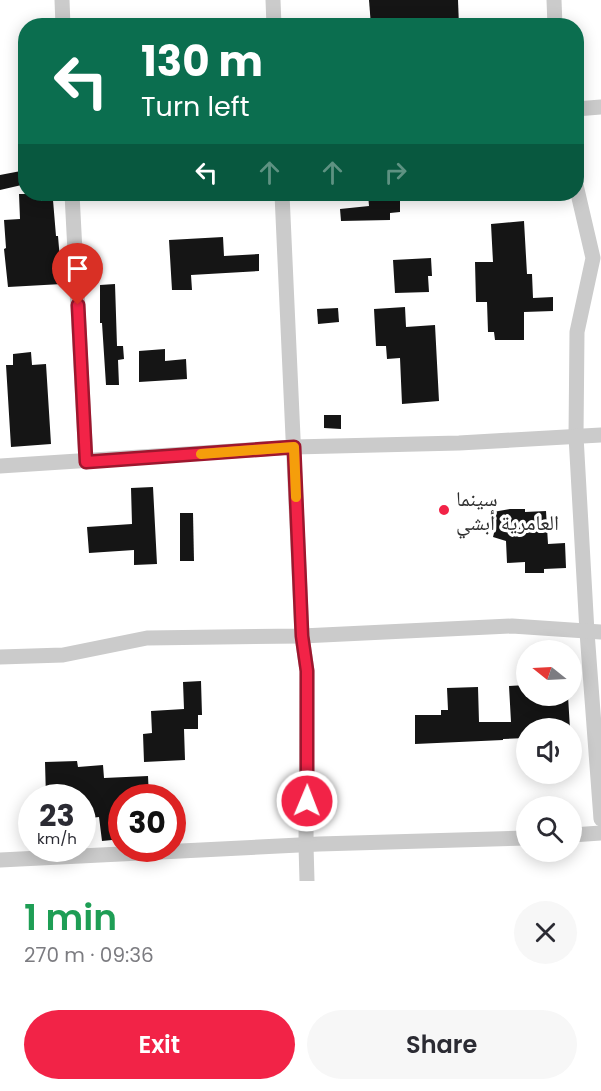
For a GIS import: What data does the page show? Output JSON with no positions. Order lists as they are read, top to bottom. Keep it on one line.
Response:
{"places":["سينما العامرية أبشي"],"north":"left","page":{"turn":["130 m","Turn left"],"speed":"23 km/h","limit":"30","heading":["1 min","270 m · 09:36"],"buttons":["Exit","Share"]}}
